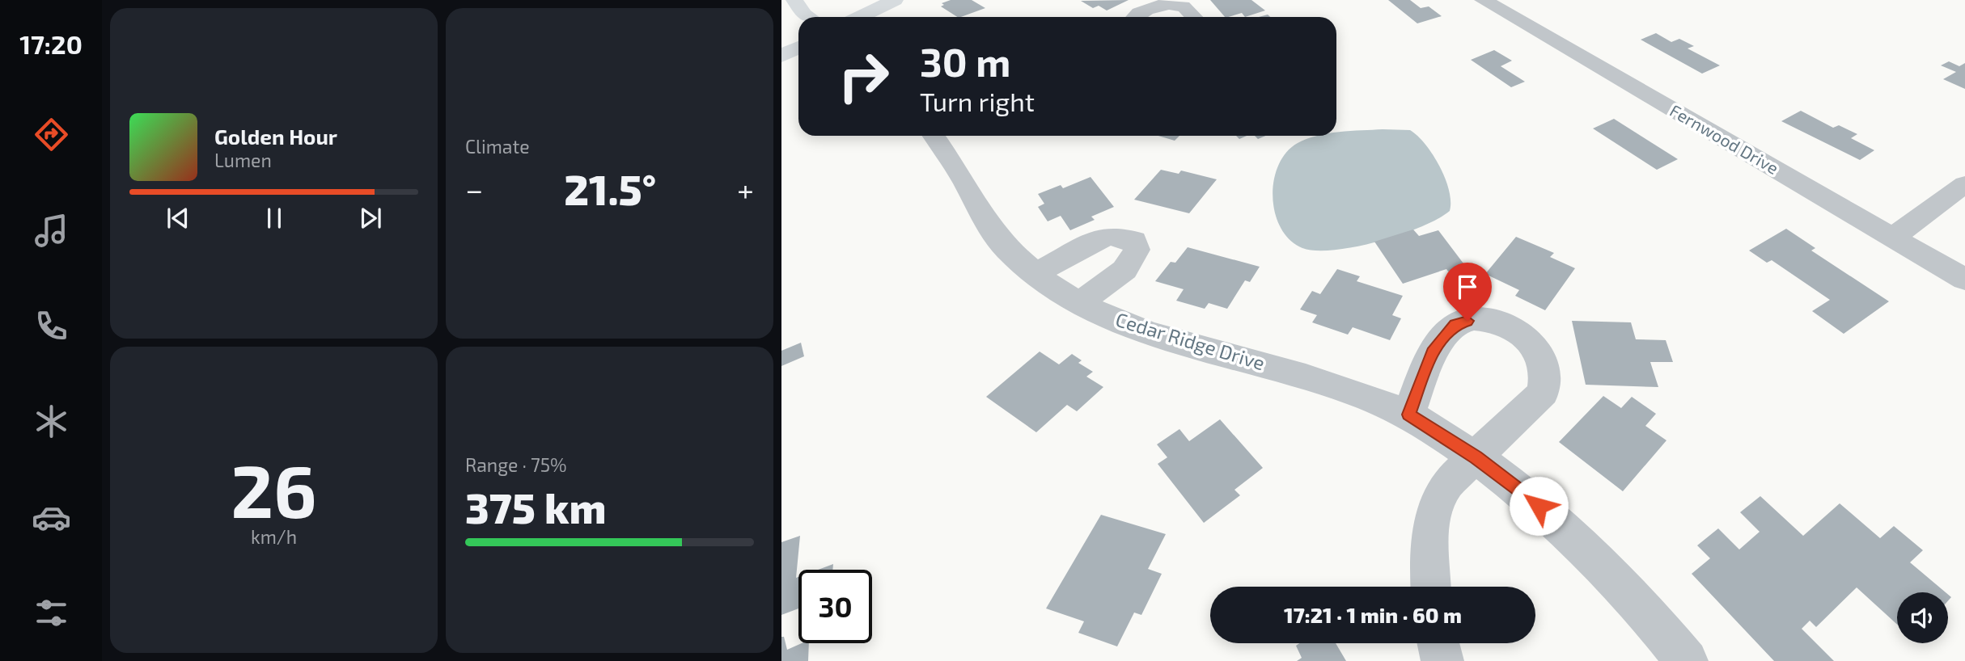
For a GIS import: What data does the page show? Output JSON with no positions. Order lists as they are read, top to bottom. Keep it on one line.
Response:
{"streets":{"street":["Fernwood Drive","Cedar Ridge Drive"]},"page":{"tabs":"17:20","tile":["Climate",["26","km/h"],["Range · 75%","375 km"]],"turn":["30 m","Turn right"],"song":["Golden Hour","Lumen"],"heat":["−","21.5°","+"],"limit":"30","trip":"17:21 · 1 min · 60 m"}}
